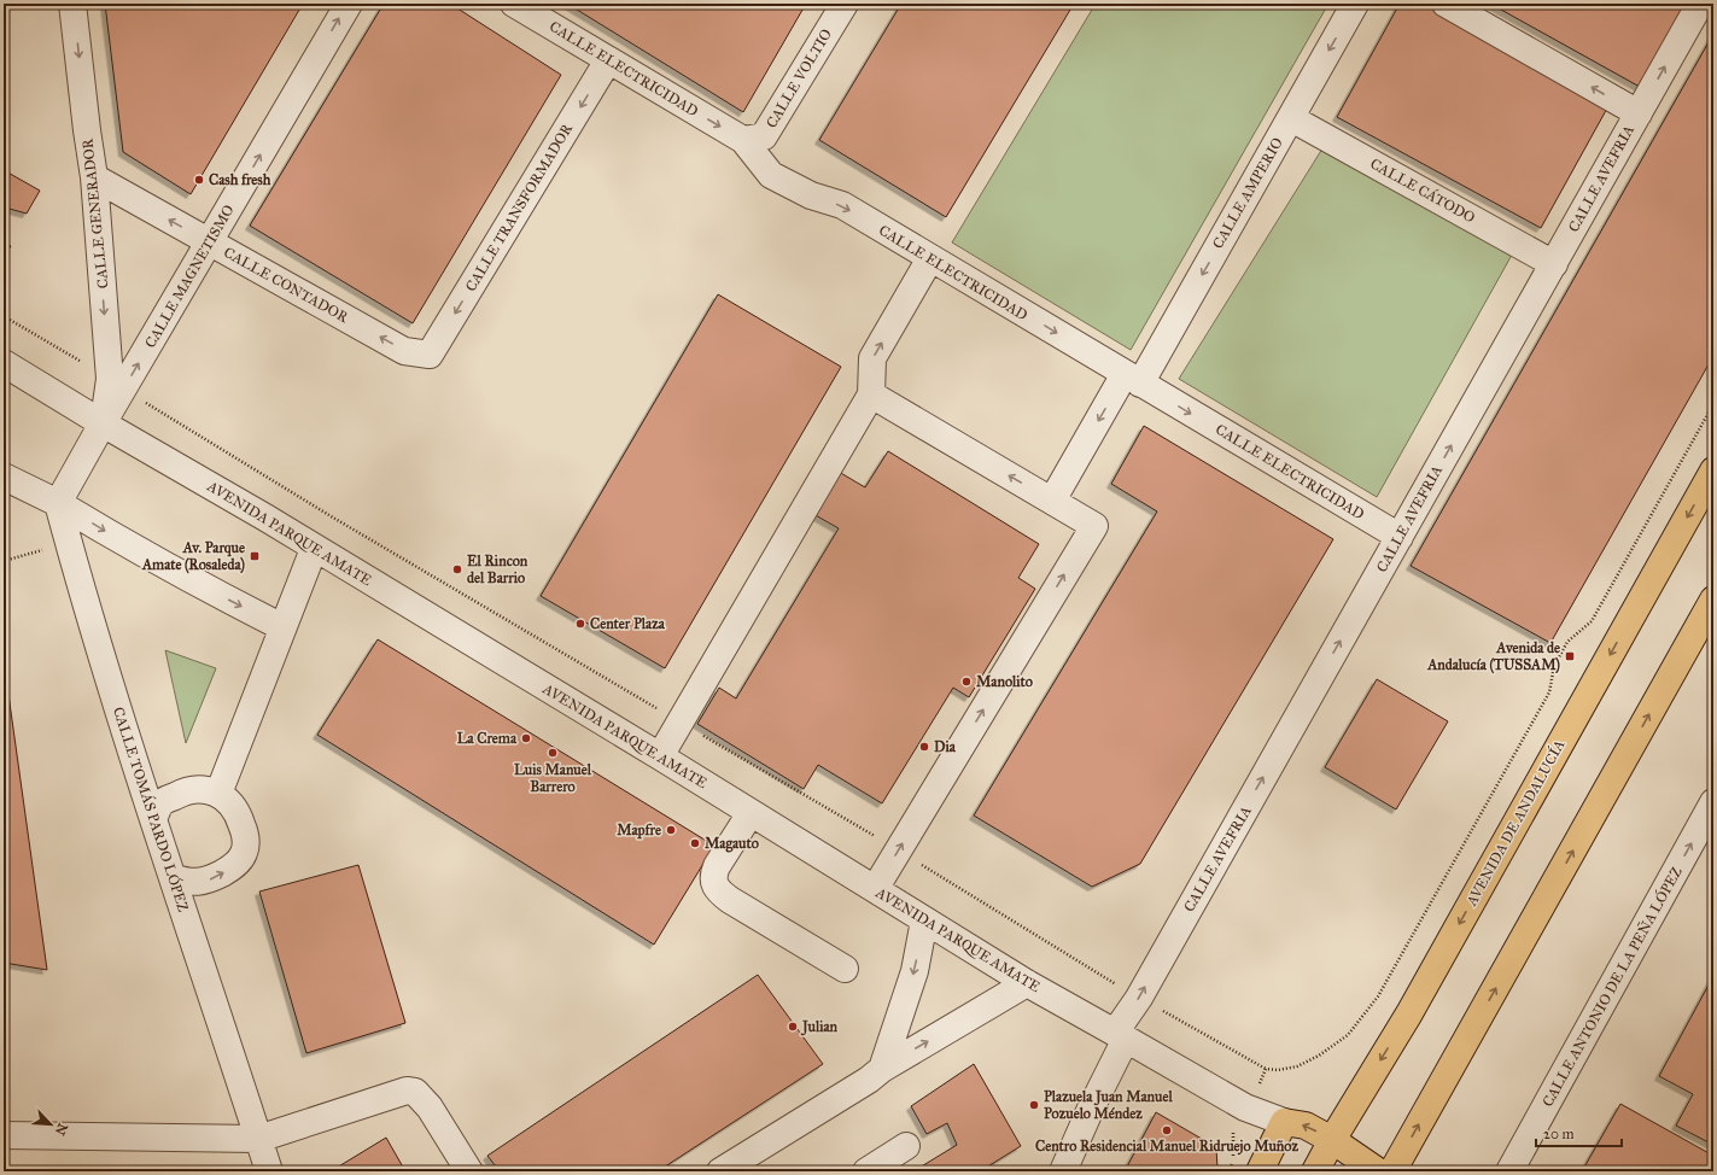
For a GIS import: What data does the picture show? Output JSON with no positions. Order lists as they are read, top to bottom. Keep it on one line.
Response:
{"streets":{"main road":["AVENIDA DE ANDALUCÍA"],"street":["CALLE ELECTRICIDAD","CALLE VOLTIO","CALLE AVEFRIA","CALLE CÁTODO","CALLE AMPERIO","CALLE TRANSFORMADOR","CALLE GENERADOR","CALLE MAGNETISMO","CALLE CONTADOR","AVENIDA PARQUE AMATE","CALLE TOMÁS PARDO LÓPEZ","CALLE ANTONIO DE LA PEÑA LÓPEZ"]},"crossings":[["CALLE ELECTRICIDAD","CALLE VOLTIO"],["CALLE ELECTRICIDAD","CALLE AVEFRIA"],["CALLE ELECTRICIDAD","CALLE AMPERIO"],["CALLE ELECTRICIDAD","CALLE TRANSFORMADOR"],["CALLE AVEFRIA","CALLE CÁTODO"],["CALLE AVEFRIA","AVENIDA PARQUE AMATE"],["CALLE CÁTODO","CALLE AMPERIO"],["CALLE TRANSFORMADOR","CALLE CONTADOR"],["CALLE GENERADOR","CALLE MAGNETISMO"],["CALLE GENERADOR","CALLE CONTADOR"],["CALLE MAGNETISMO","CALLE CONTADOR"],["CALLE MAGNETISMO","AVENIDA PARQUE AMATE"],["CALLE MAGNETISMO","CALLE TOMÁS PARDO LÓPEZ"]],"one_way":["CALLE ELECTRICIDAD","CALLE AVEFRIA","CALLE AMPERIO","CALLE TRANSFORMADOR","CALLE GENERADOR","CALLE MAGNETISMO","CALLE CONTADOR","CALLE ANTONIO DE LA PEÑA LÓPEZ"],"places":{"other":["Cash fresh","El Rincon del Barrio","Center Plaza","Manolito","La Crema","Dia","Luis Manuel Barrero","Mapfre","Magauto","Julian","Plazuela Juan Manuel Pozuelo Méndez","Centro Residencial Manuel Ridruejo Muñoz"],"transit":["Av. Parque Amate (Rosaleda)","Avenida de Andalucía (TUSSAM)"]},"scale_bar":"20 m","north":"bottom right"}
